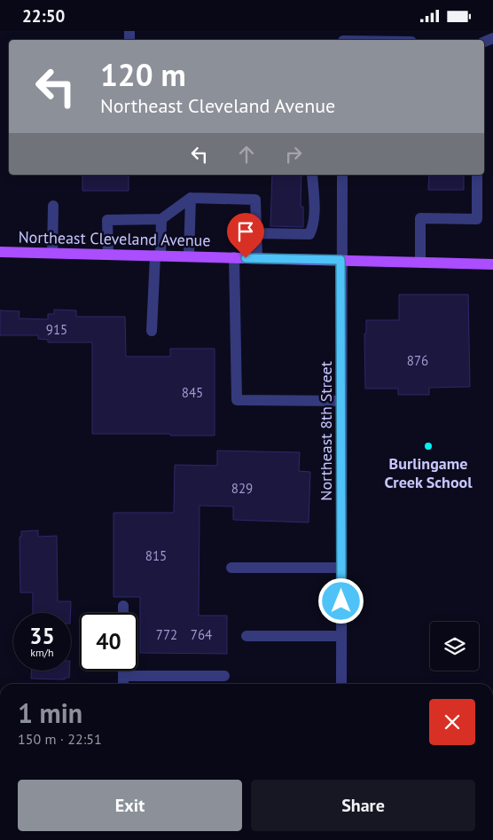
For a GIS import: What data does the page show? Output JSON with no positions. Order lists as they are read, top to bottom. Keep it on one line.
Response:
{"streets":{"main road":["Northeast Cleveland Avenue"],"street":["Northeast 8th Street"]},"crossings":[["Northeast Cleveland Avenue","Northeast 8th Street"]],"places":["Burlingame Creek School"],"house_numbers":["915","876","845","829","815","772","764"],"page":{"status":"22:50","turn":["120 m","Northeast Cleveland Avenue"],"speed":"35 km/h","limit":"40","heading":["1 min","150 m · 22:51"],"buttons":["Exit","Share"]}}
